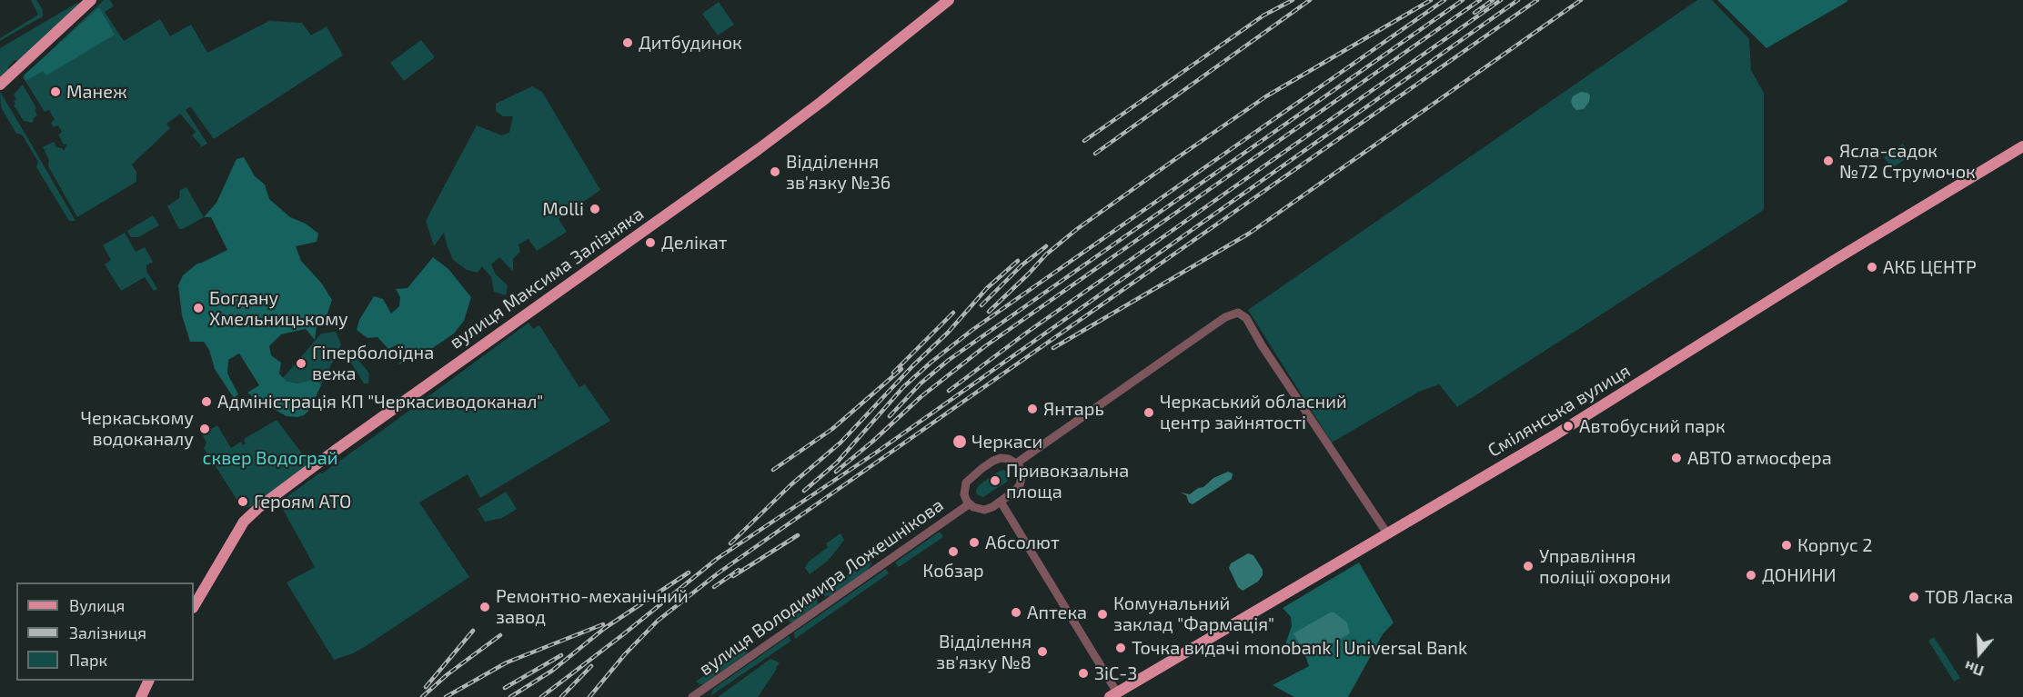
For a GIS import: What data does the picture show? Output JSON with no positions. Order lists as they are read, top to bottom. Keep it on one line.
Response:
{"streets":{"main road":["вулиця Максима Залізняка","Смілянська вулиця"],"street":["вулиця Володимира Ложешнікова"]},"parks":["сквер Водограй"],"places":["Дитбудинок","Манеж","Ясла-садок №72 Струмочок","Відділення зв'язку №36","Molli","Делікат","АКБ ЦЕНТР","Богдану Хмельницькому","Гіперболоїдна вежа","Адміністрація КП \"Черкасиводоканал\"","Янтарь","Черкаський обласний центр зайнятості","Автобусний парк","Черкаському водоканалу","Черкаси","АВТО атмосфера","Привокзальна площа","Героям АТО","Абсолют","Корпус 2","Кобзар","Управління поліції охорони","ДОНИНИ","ТОВ Ласка","Ремонтно-механічний завод","Аптека","Комунальний заклад \"Фармація\"","Точка видачі monobank | Universal Bank","Відділення зв'язку №8","ЗіС-3"],"legend":["Вулиця","Залізниця","Парк"],"north":"bottom"}
